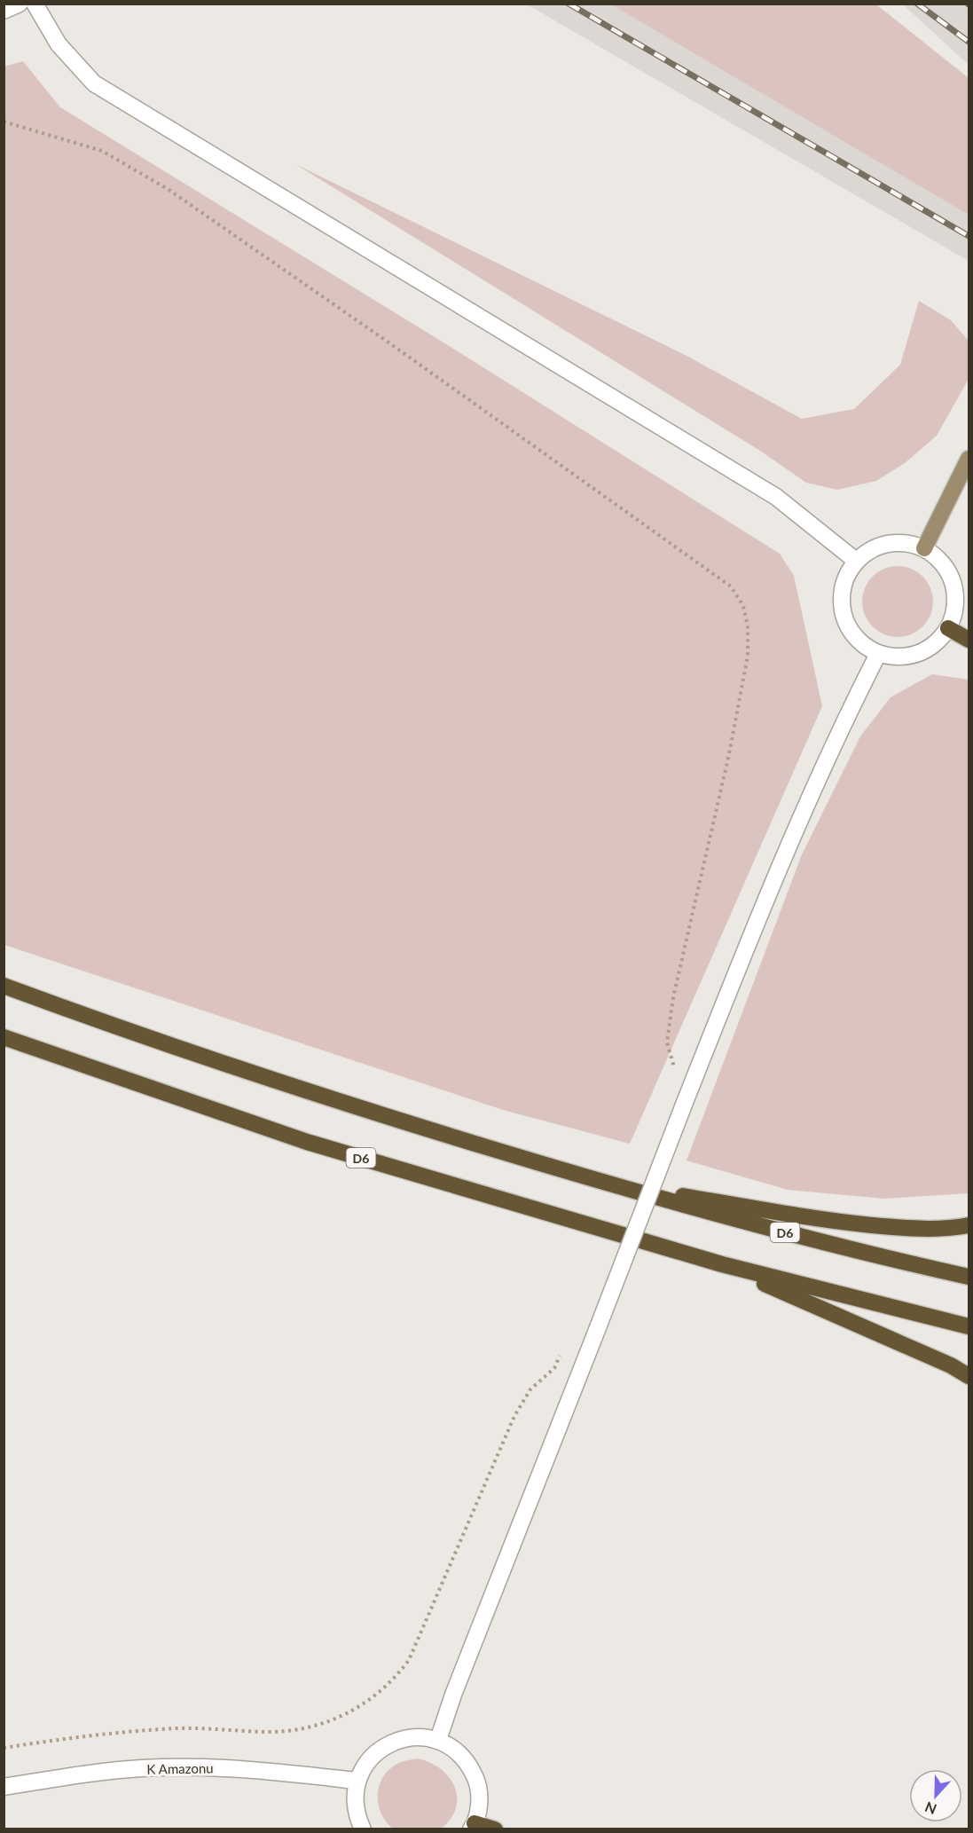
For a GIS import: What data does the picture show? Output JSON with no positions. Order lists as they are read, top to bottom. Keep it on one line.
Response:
{"streets":{"highway":["D6"],"street":["K Amazonu"]},"north":"bottom"}
